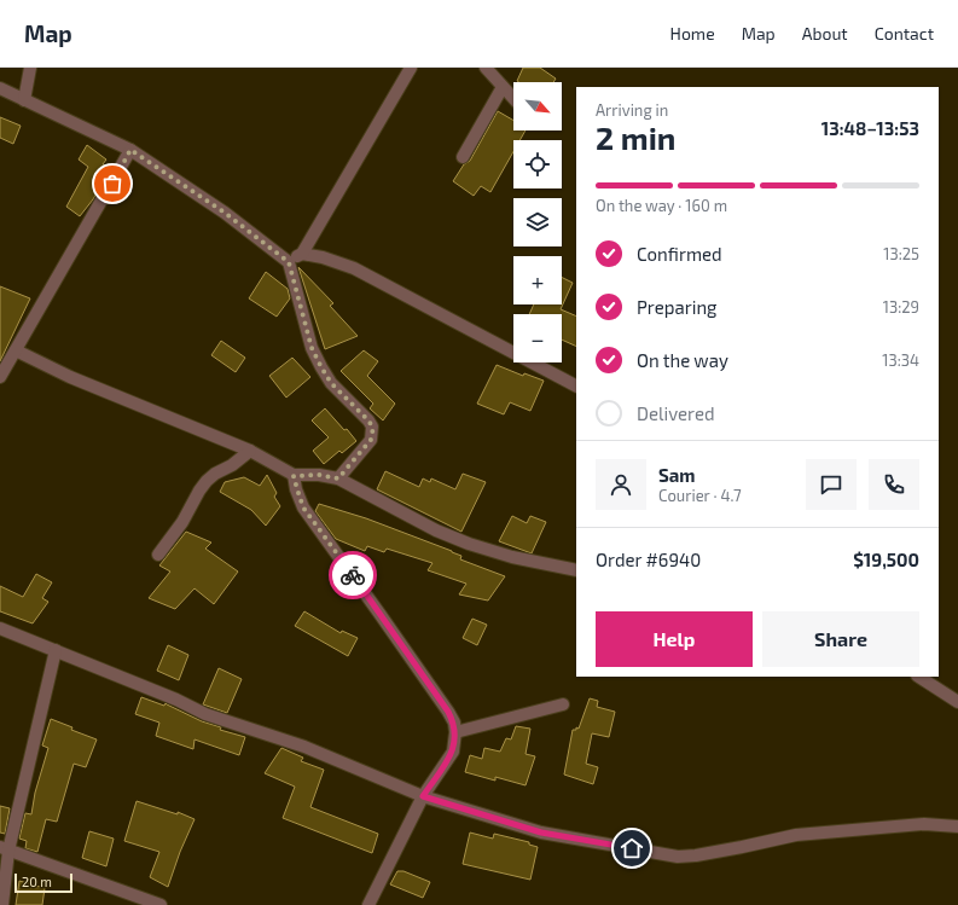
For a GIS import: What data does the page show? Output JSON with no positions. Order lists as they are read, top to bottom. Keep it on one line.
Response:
{"scale_bar":"20 m","north":"bottom right","page":{"header":"Map","nav":["Home","Map","About","Contact"],"map_buttons":["+","−"],"heading":["2 min","Arriving in","13:48–13:53"],"panel":["Sam","Courier · 4.7","Order #6940","$19,500"],"bar":"On the way · 160 m","list":[["Confirmed","13:25"],["Preparing","13:29"],["On the way","13:34"],"Delivered"],"buttons":["Help","Share"],"scale":"20 m"}}
